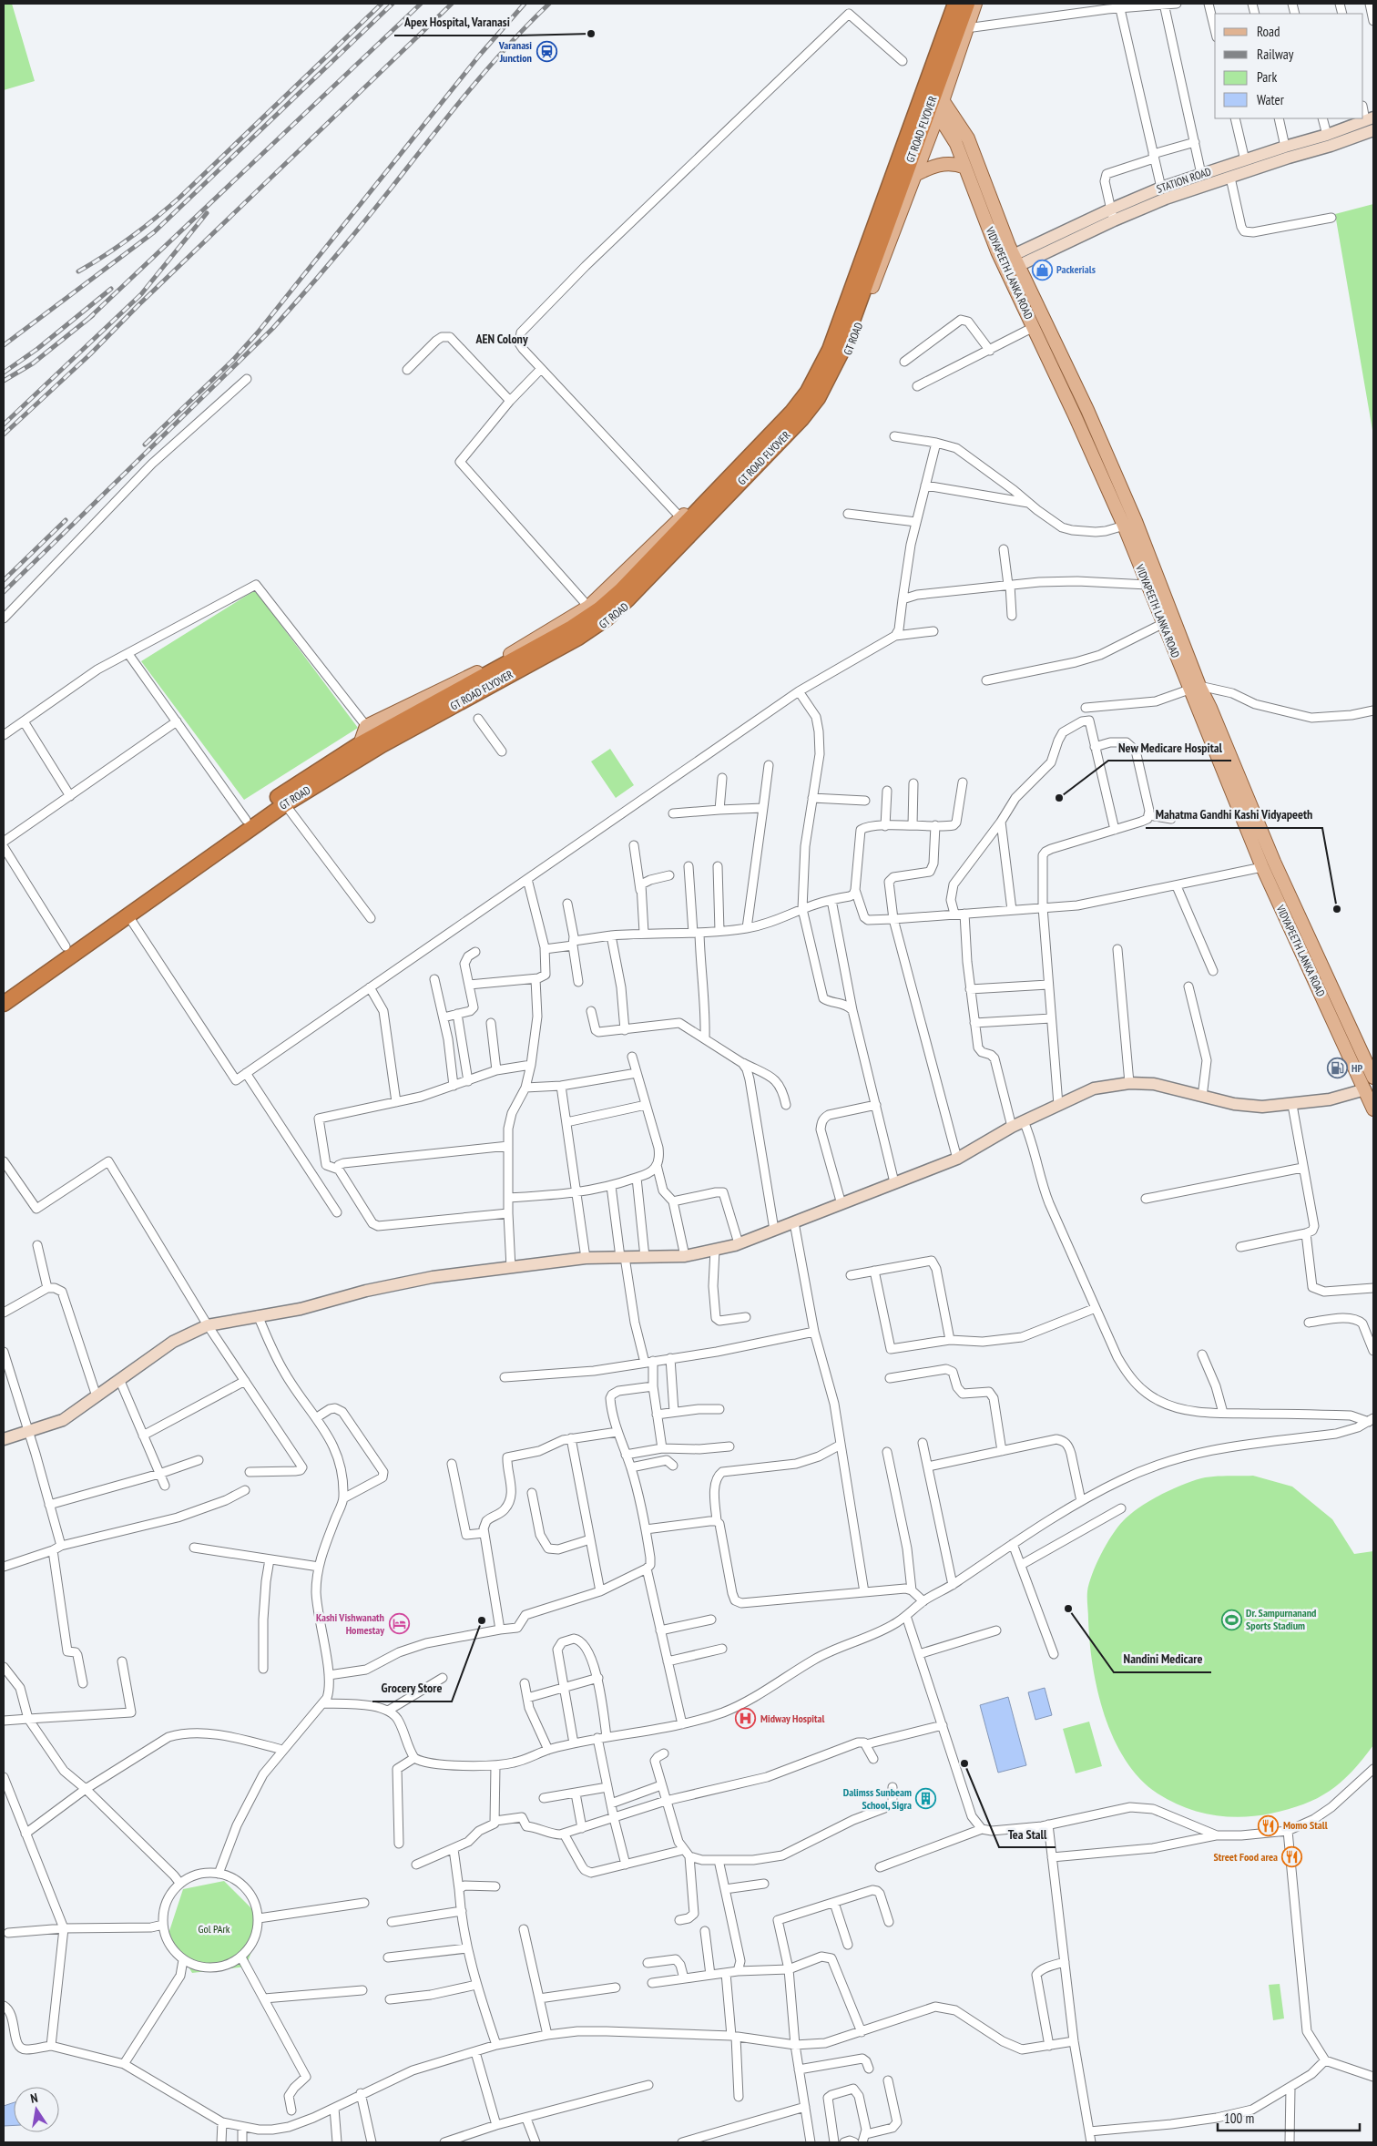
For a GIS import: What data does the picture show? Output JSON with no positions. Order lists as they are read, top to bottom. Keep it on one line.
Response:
{"streets":{"highway":["GT ROAD FLYOVER","GT ROAD"],"main road":["VIDYAPEETH LANKA ROAD"],"street":["STATION ROAD"]},"crossings":[["GT ROAD FLYOVER","GT ROAD"],["STATION ROAD","VIDYAPEETH LANKA ROAD"],["VIDYAPEETH LANKA ROAD","GT ROAD"]],"districts":["AEN Colony"],"parks":["Gol PArk"],"places":{"other":["Apex Hospital, Varanasi","New Medicare Hospital","Mahatma Gandhi Kashi Vidyapeeth","Nandini Medicare","Grocery Store","Tea Stall"],"station":["Varanasi Junction"],"shop":["Packerials"],"fuel station":["HP"],"sports":["Dr. Sampurnanand Sports Stadium"],"hotel":["Kashi Vishwanath Homestay"],"hospital":["Midway Hospital"],"building":["Dalimss Sunbeam School, Sigra"],"restaurant":["Momo Stall","Street Food area"]},"legend":["Road","Railway","Park","Water"],"scale_bar":"100 m","north":"top"}
